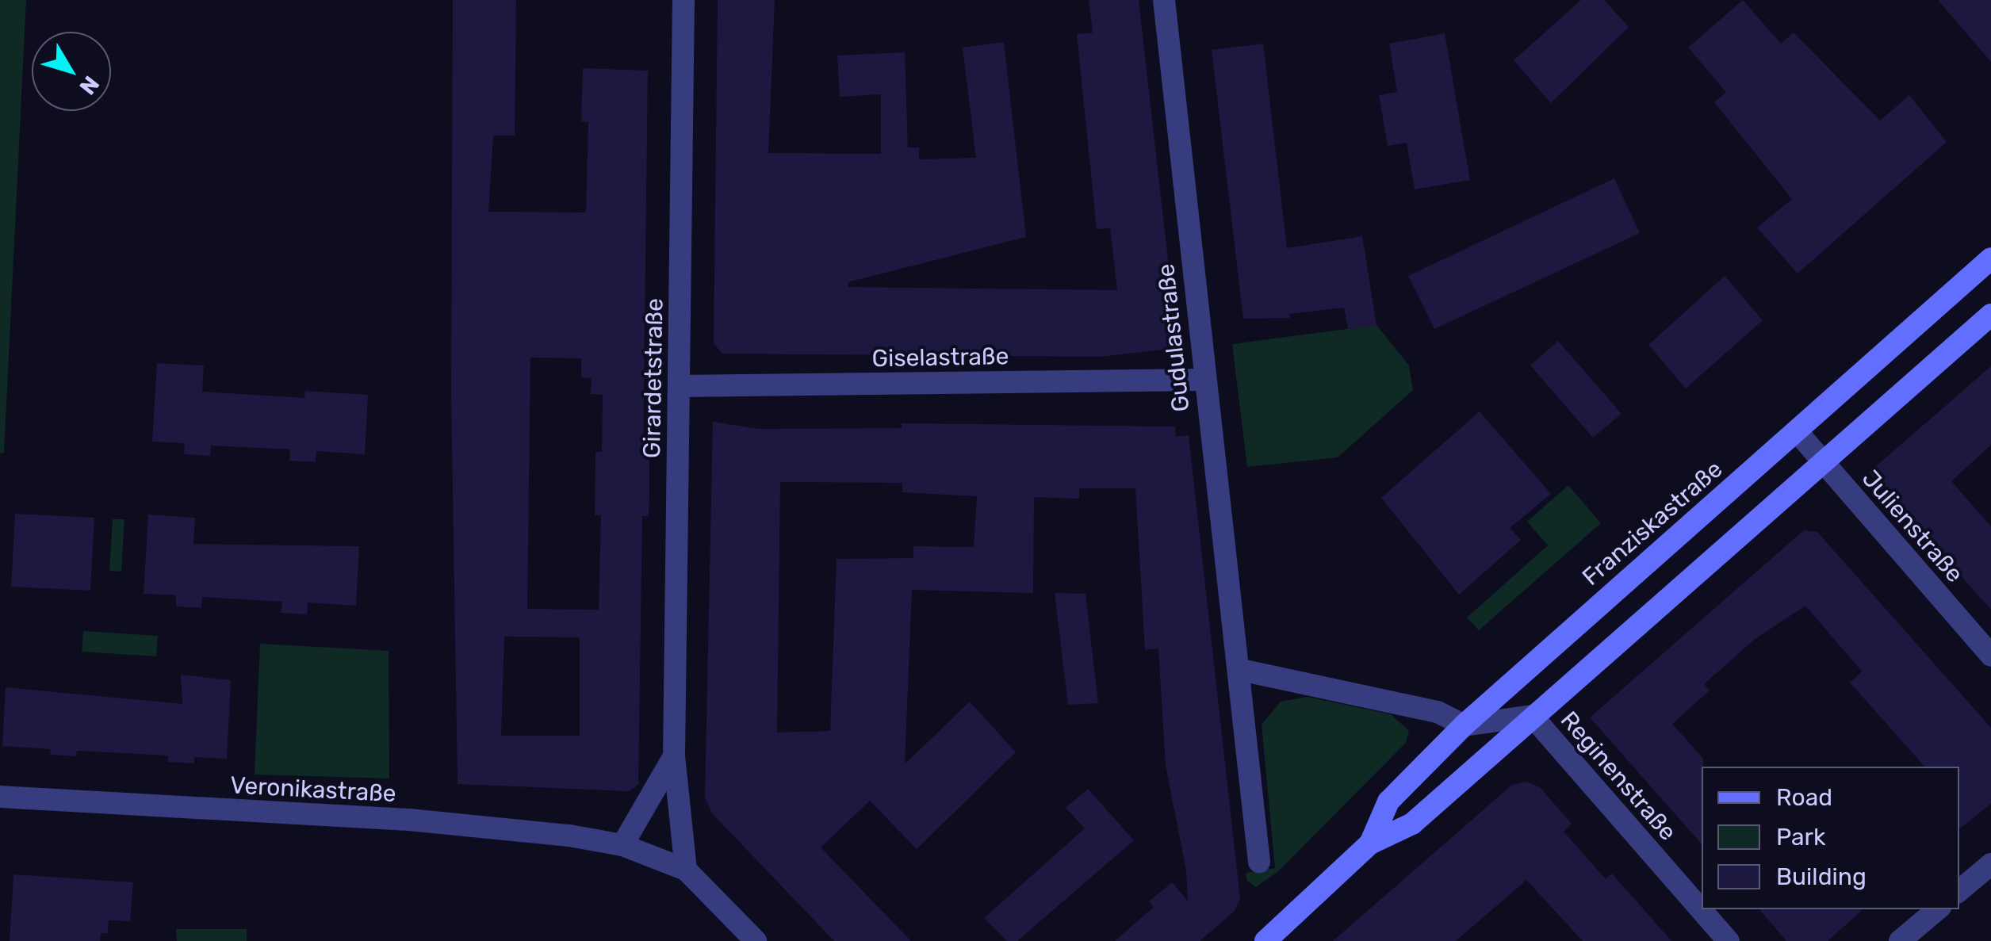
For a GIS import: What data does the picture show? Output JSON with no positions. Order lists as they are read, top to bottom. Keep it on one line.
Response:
{"streets":{"main road":["Franziskastraße"],"street":["Gudulastraße","Giselastraße","Girardetstraße","Julienstraße","Reginenstraße","Veronikastraße"]},"crossings":[["Gudulastraße","Giselastraße"],["Giselastraße","Girardetstraße"],["Girardetstraße","Veronikastraße"],["Franziskastraße","Julienstraße"],["Franziskastraße","Reginenstraße"]],"legend":["Road","Park","Building"],"north":"bottom right"}
